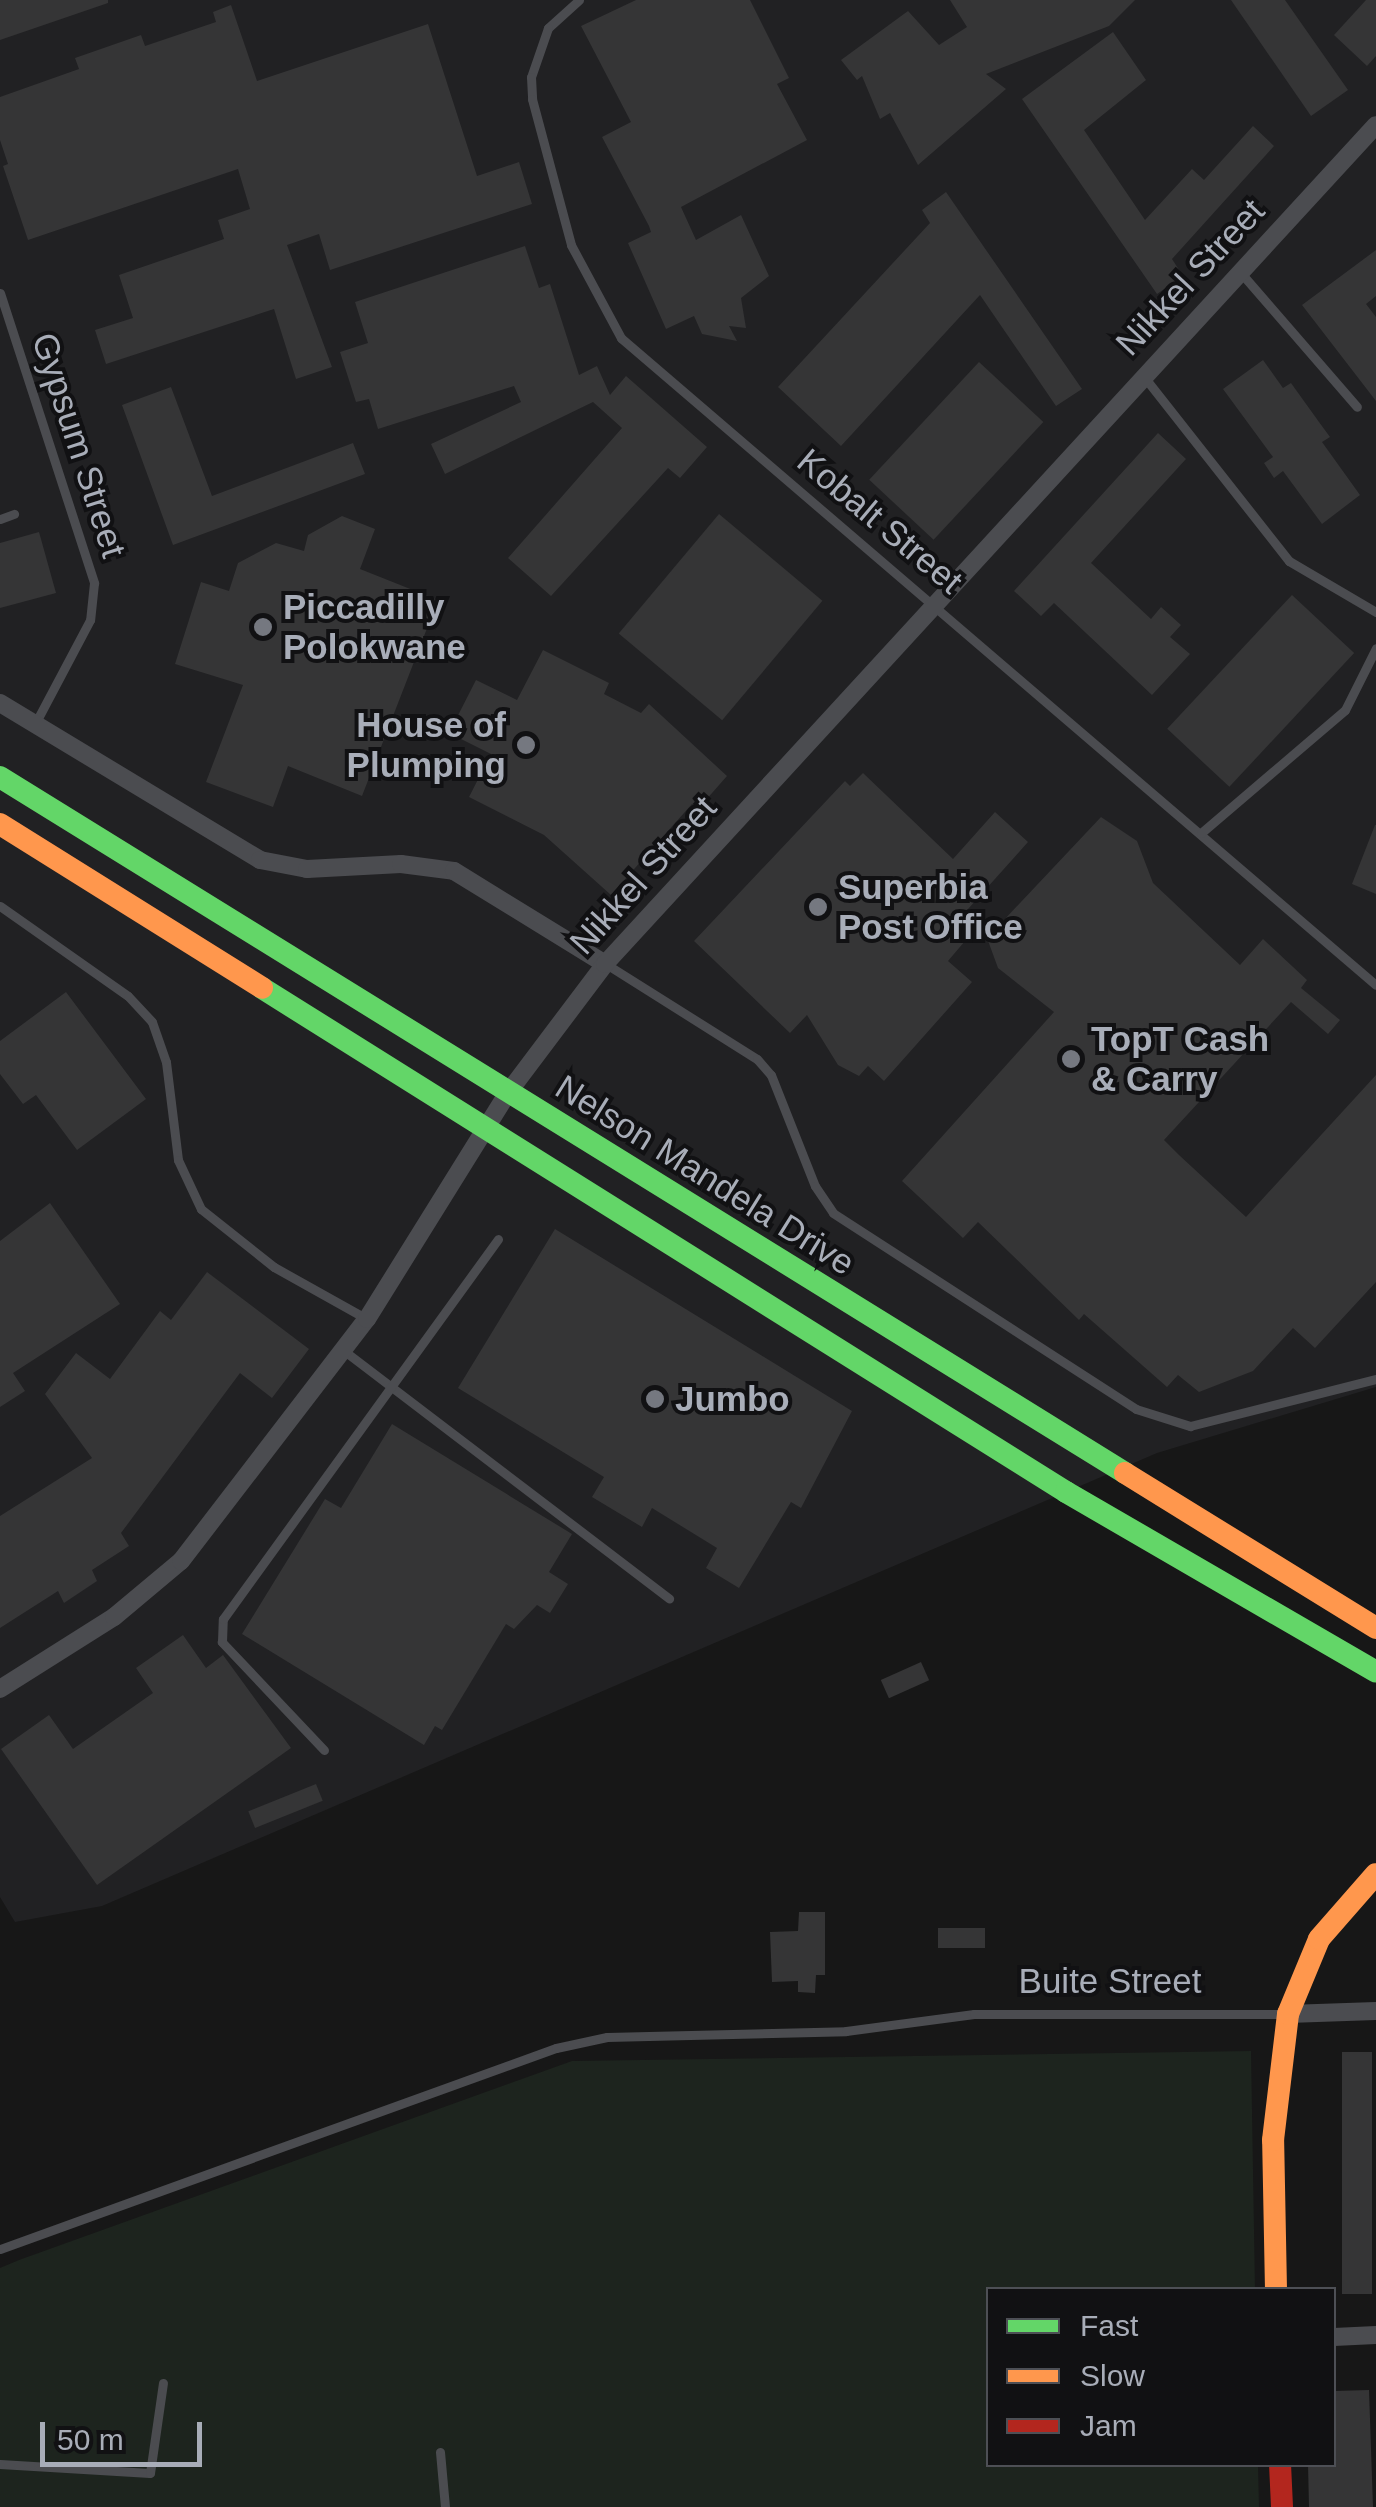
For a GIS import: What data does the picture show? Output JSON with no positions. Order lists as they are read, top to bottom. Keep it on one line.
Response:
{"streets":{"main road":["Nelson Mandela Drive"],"street":["Nikkel Street","Buite Street"],"lane":["Gypsum Street","Kobalt Street"]},"crossings":[["Nikkel Street","Kobalt Street"],["Nikkel Street","Nelson Mandela Drive"],["Gypsum Street","Nelson Mandela Drive"]],"places":["Piccadilly Polokwane","House of Plumping","Superbia Post Office","TopT Cash & Carry","Jumbo"],"legend":["Fast","Slow","Jam"],"scale_bar":"50 m"}
